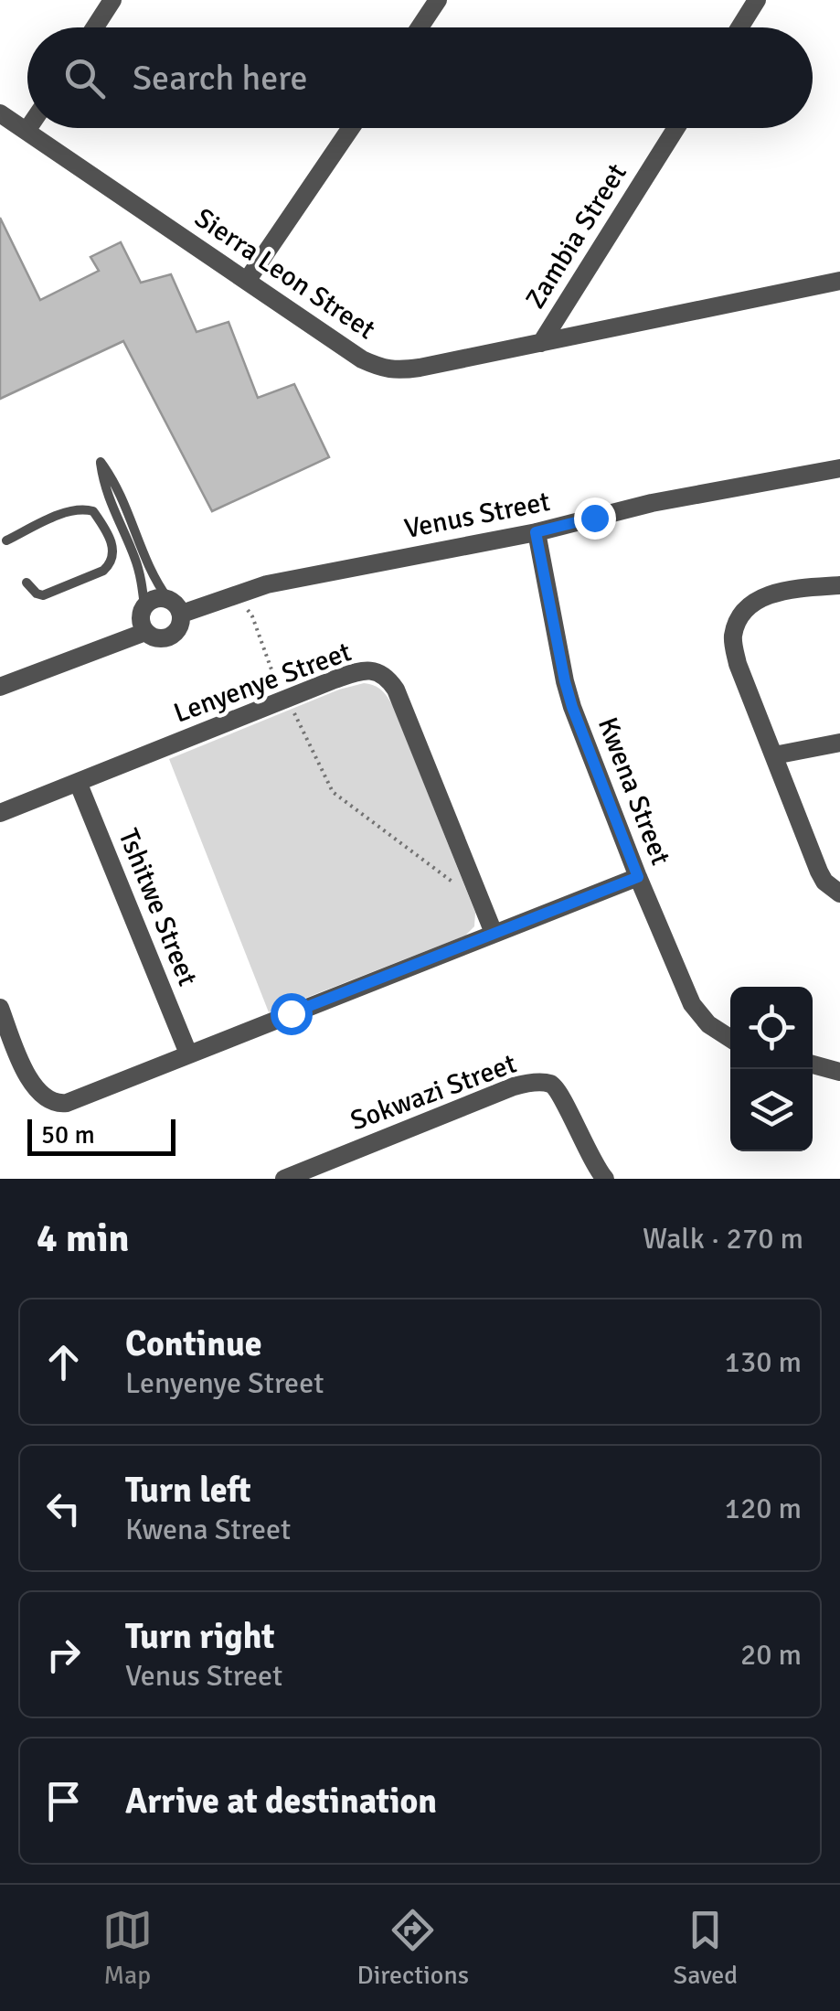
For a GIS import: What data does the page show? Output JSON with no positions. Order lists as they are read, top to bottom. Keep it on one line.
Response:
{"streets":{"street":["Zambia Street","Sierra Leon Street","Venus Street","Lenyenye Street","Kwena Street","Tshitwe Street","Sokwazi Street"]},"crossings":[["Zambia Street","Sierra Leon Street"],["Venus Street","Kwena Street"],["Lenyenye Street","Tshitwe Street"]],"scale_bar":"50 m","page":{"search":"Search here","scale":"50 m","heading":["4 min","Walk · 270 m"],"list":[["Continue","Lenyenye Street","130 m"],["Turn left","Kwena Street","120 m"],["Turn right","Venus Street","20 m"],"Arrive at destination"],"nav":["Map","Directions","Saved"]}}
